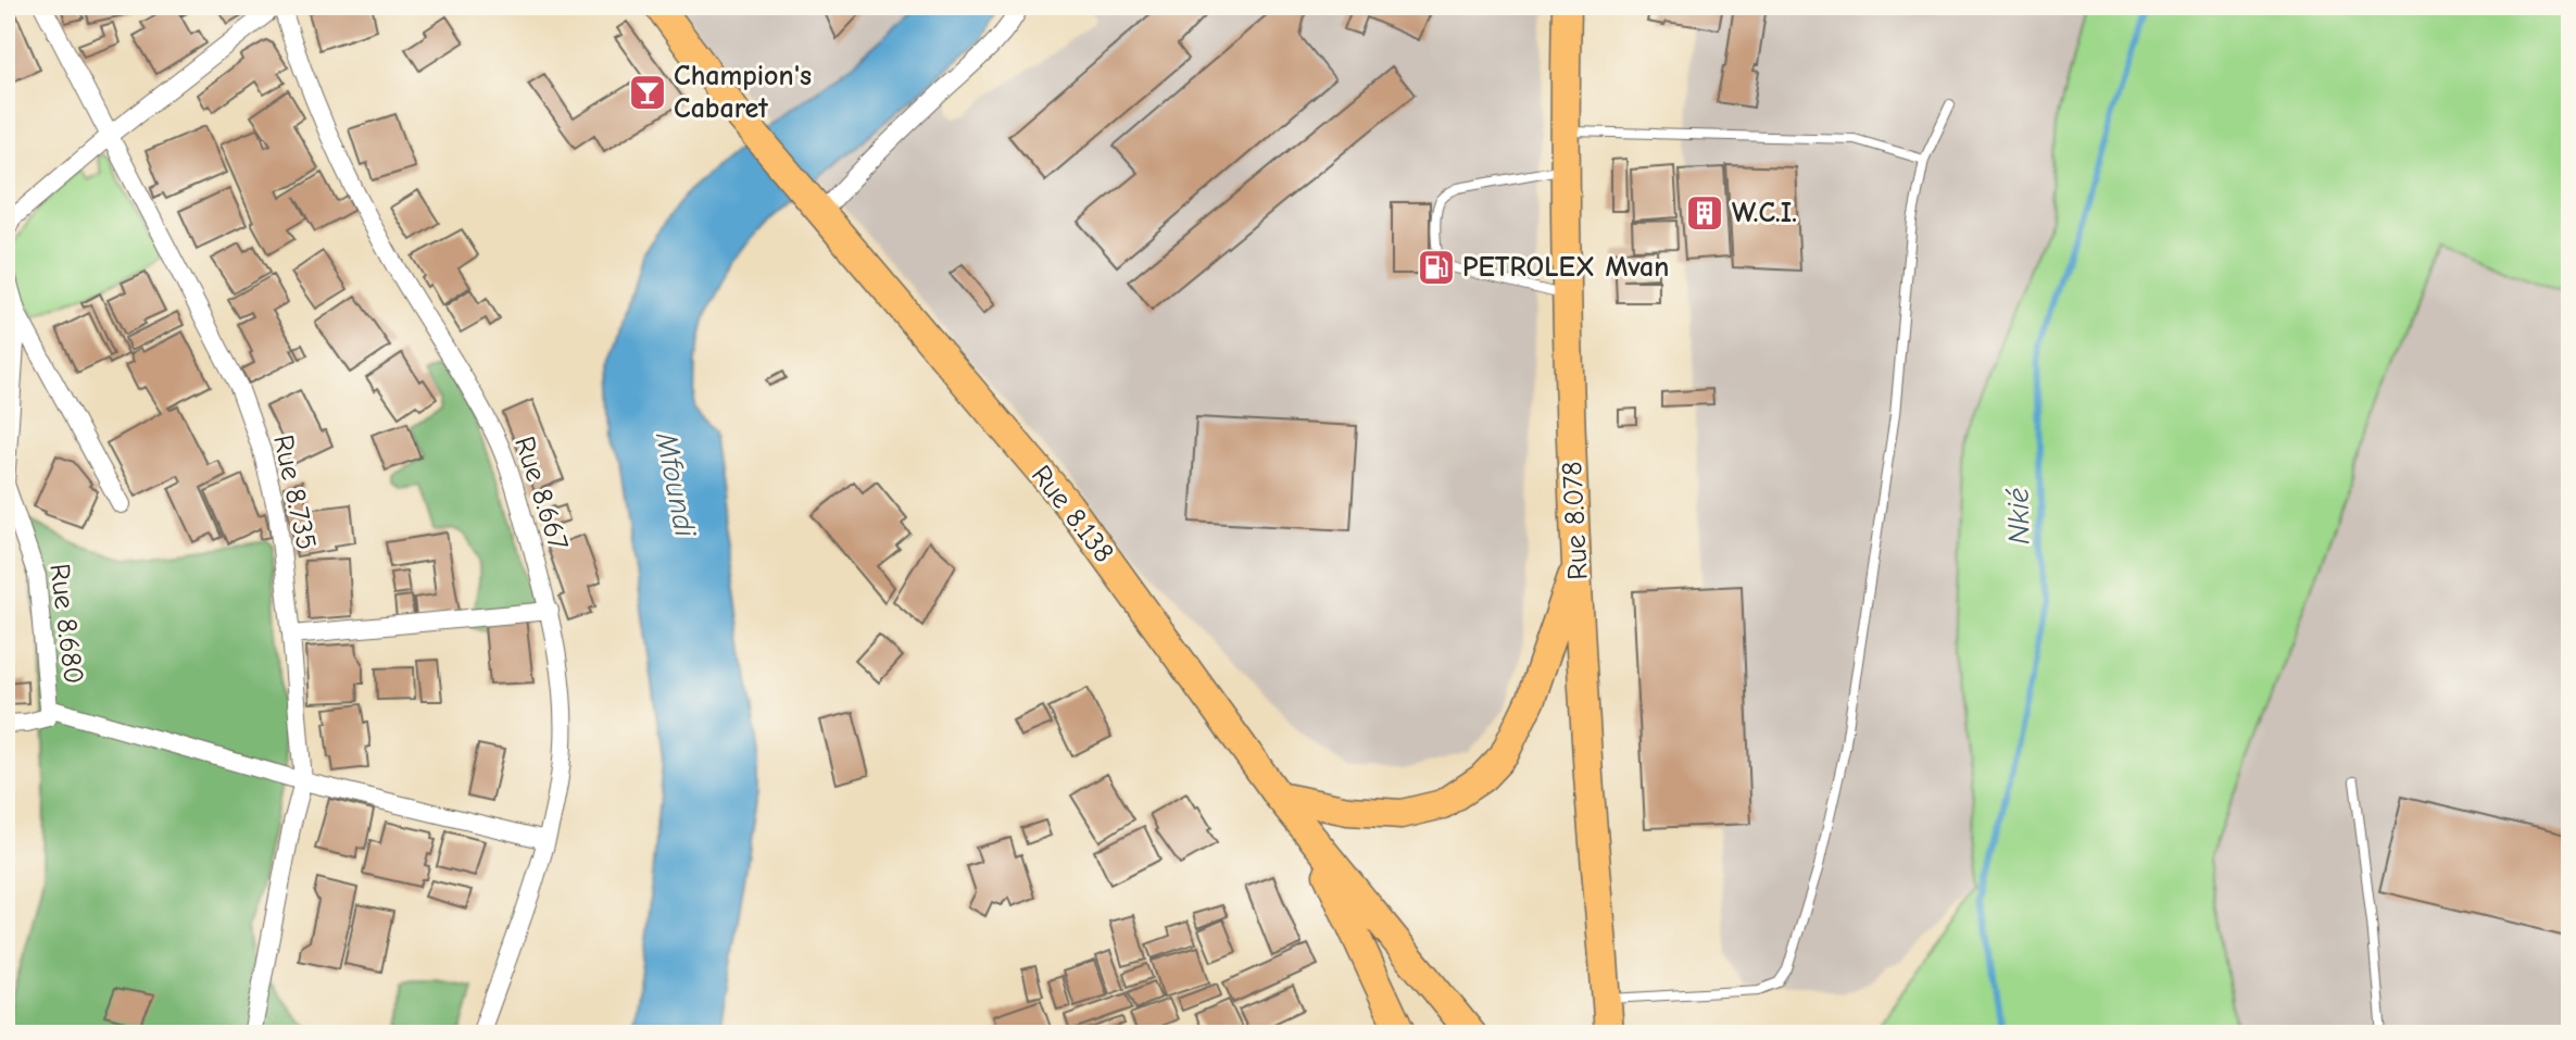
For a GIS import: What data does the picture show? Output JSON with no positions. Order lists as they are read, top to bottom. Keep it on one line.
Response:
{"streets":{"main road":["Rue 8.138","Rue 8.078"],"street":["Rue 8.735","Rue 8.667","Rue 8.680"]},"water":["Mfoundi","Nkié"],"places":{"bar":["Champion's Cabaret"],"building":["W.C.I."],"fuel station":["PETROLEX Mvan"]}}
